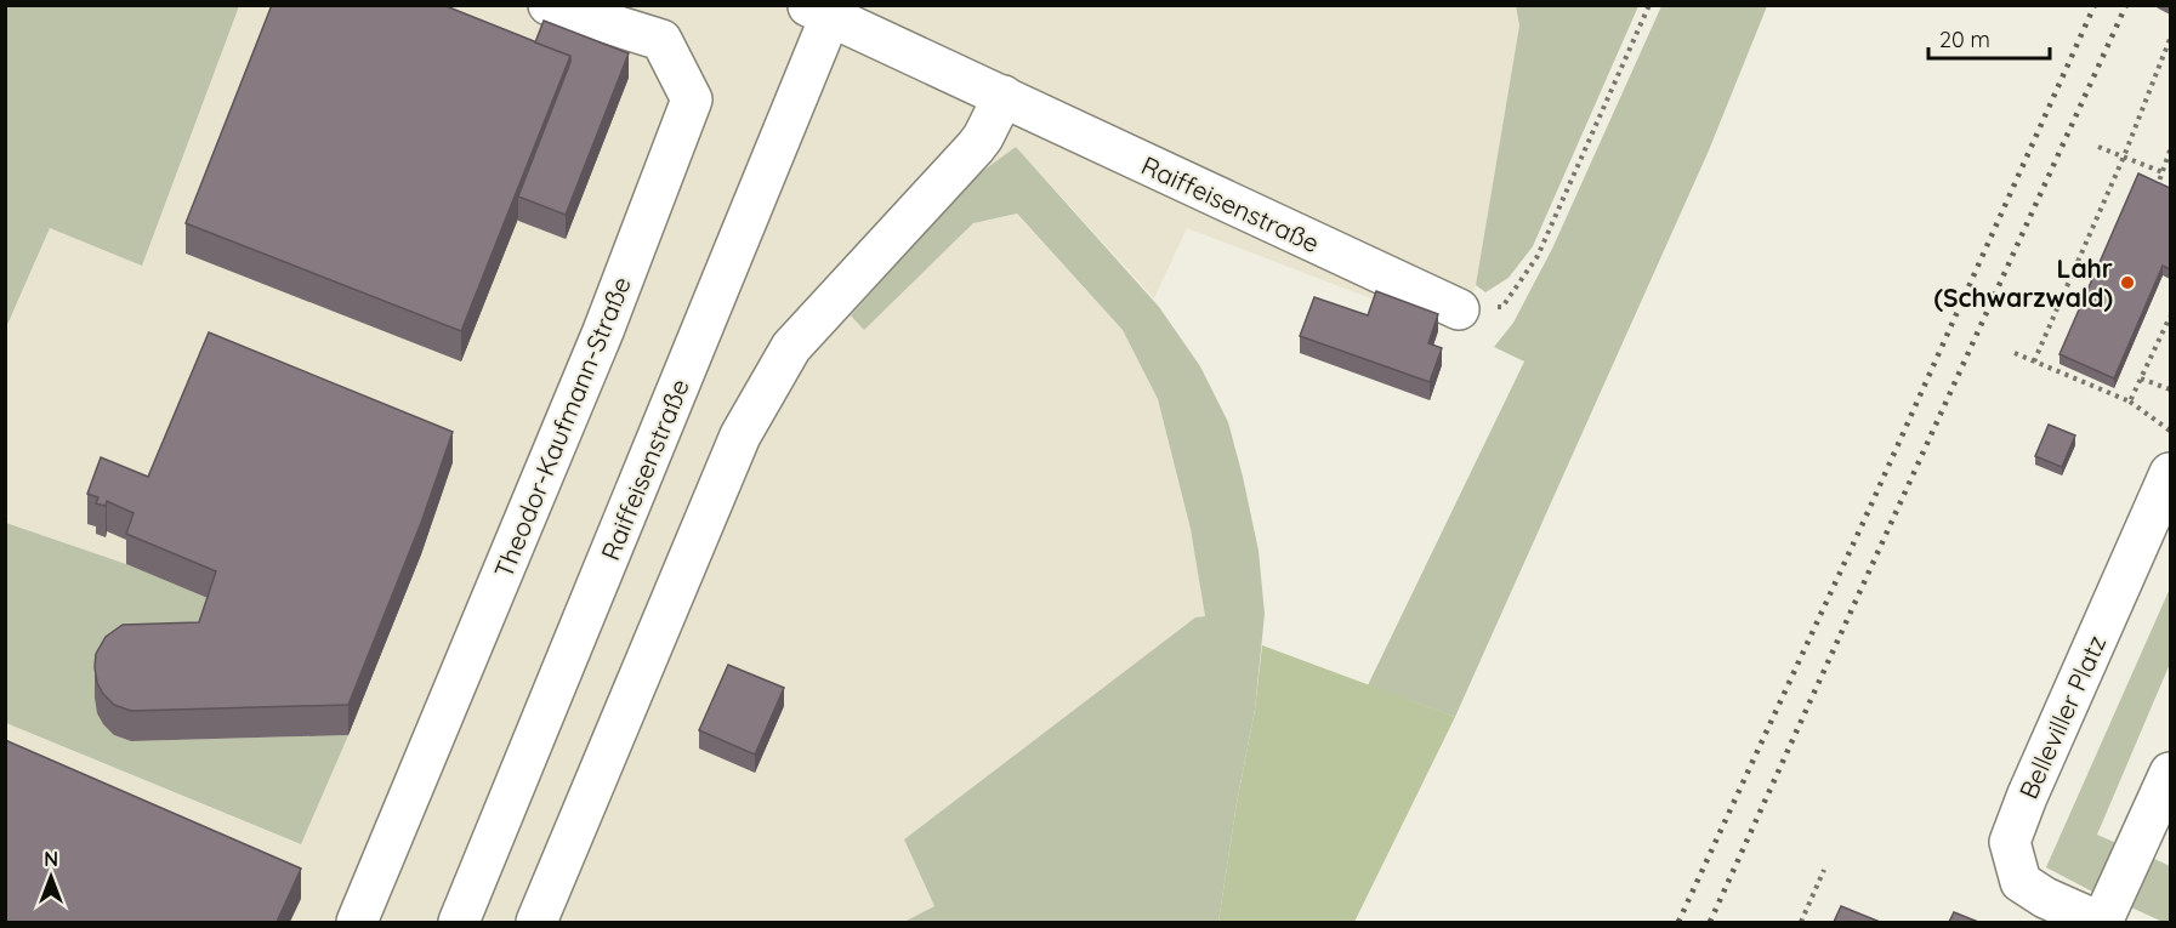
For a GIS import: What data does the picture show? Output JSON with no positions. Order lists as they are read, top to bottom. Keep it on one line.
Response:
{"streets":{"street":["Raiffeisenstraße","Theodor-Kaufmann-Straße","Belleviller Platz"]},"places":["Lahr (Schwarzwald)"],"scale_bar":"20 m","north":"top"}
